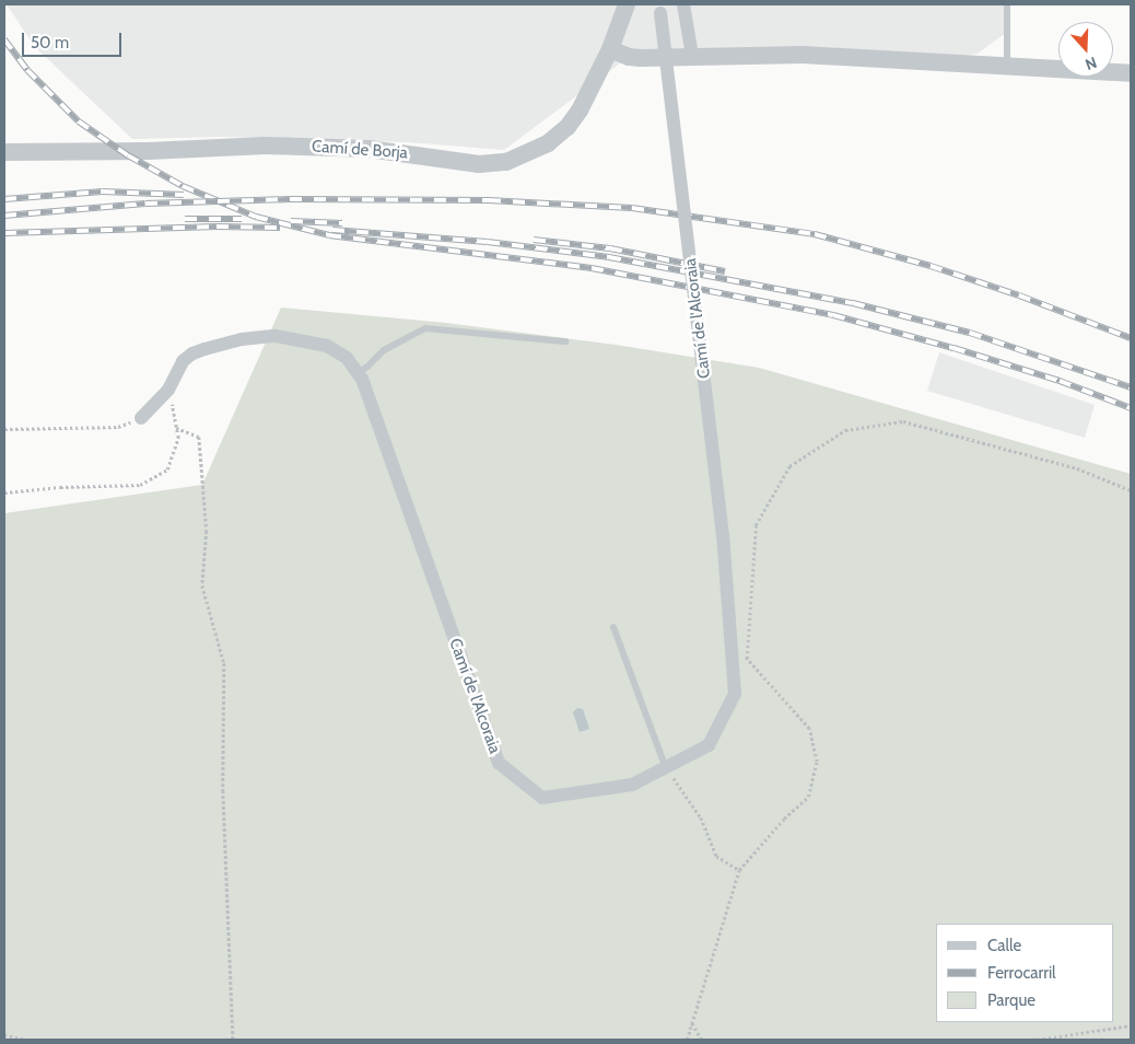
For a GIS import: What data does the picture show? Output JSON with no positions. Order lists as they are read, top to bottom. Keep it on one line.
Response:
{"streets":{"street":["Camí de Borja","Camí de l'Alcoraia"]},"legend":["Calle","Ferrocarril","Parque"],"scale_bar":"50 m","north":"bottom"}
